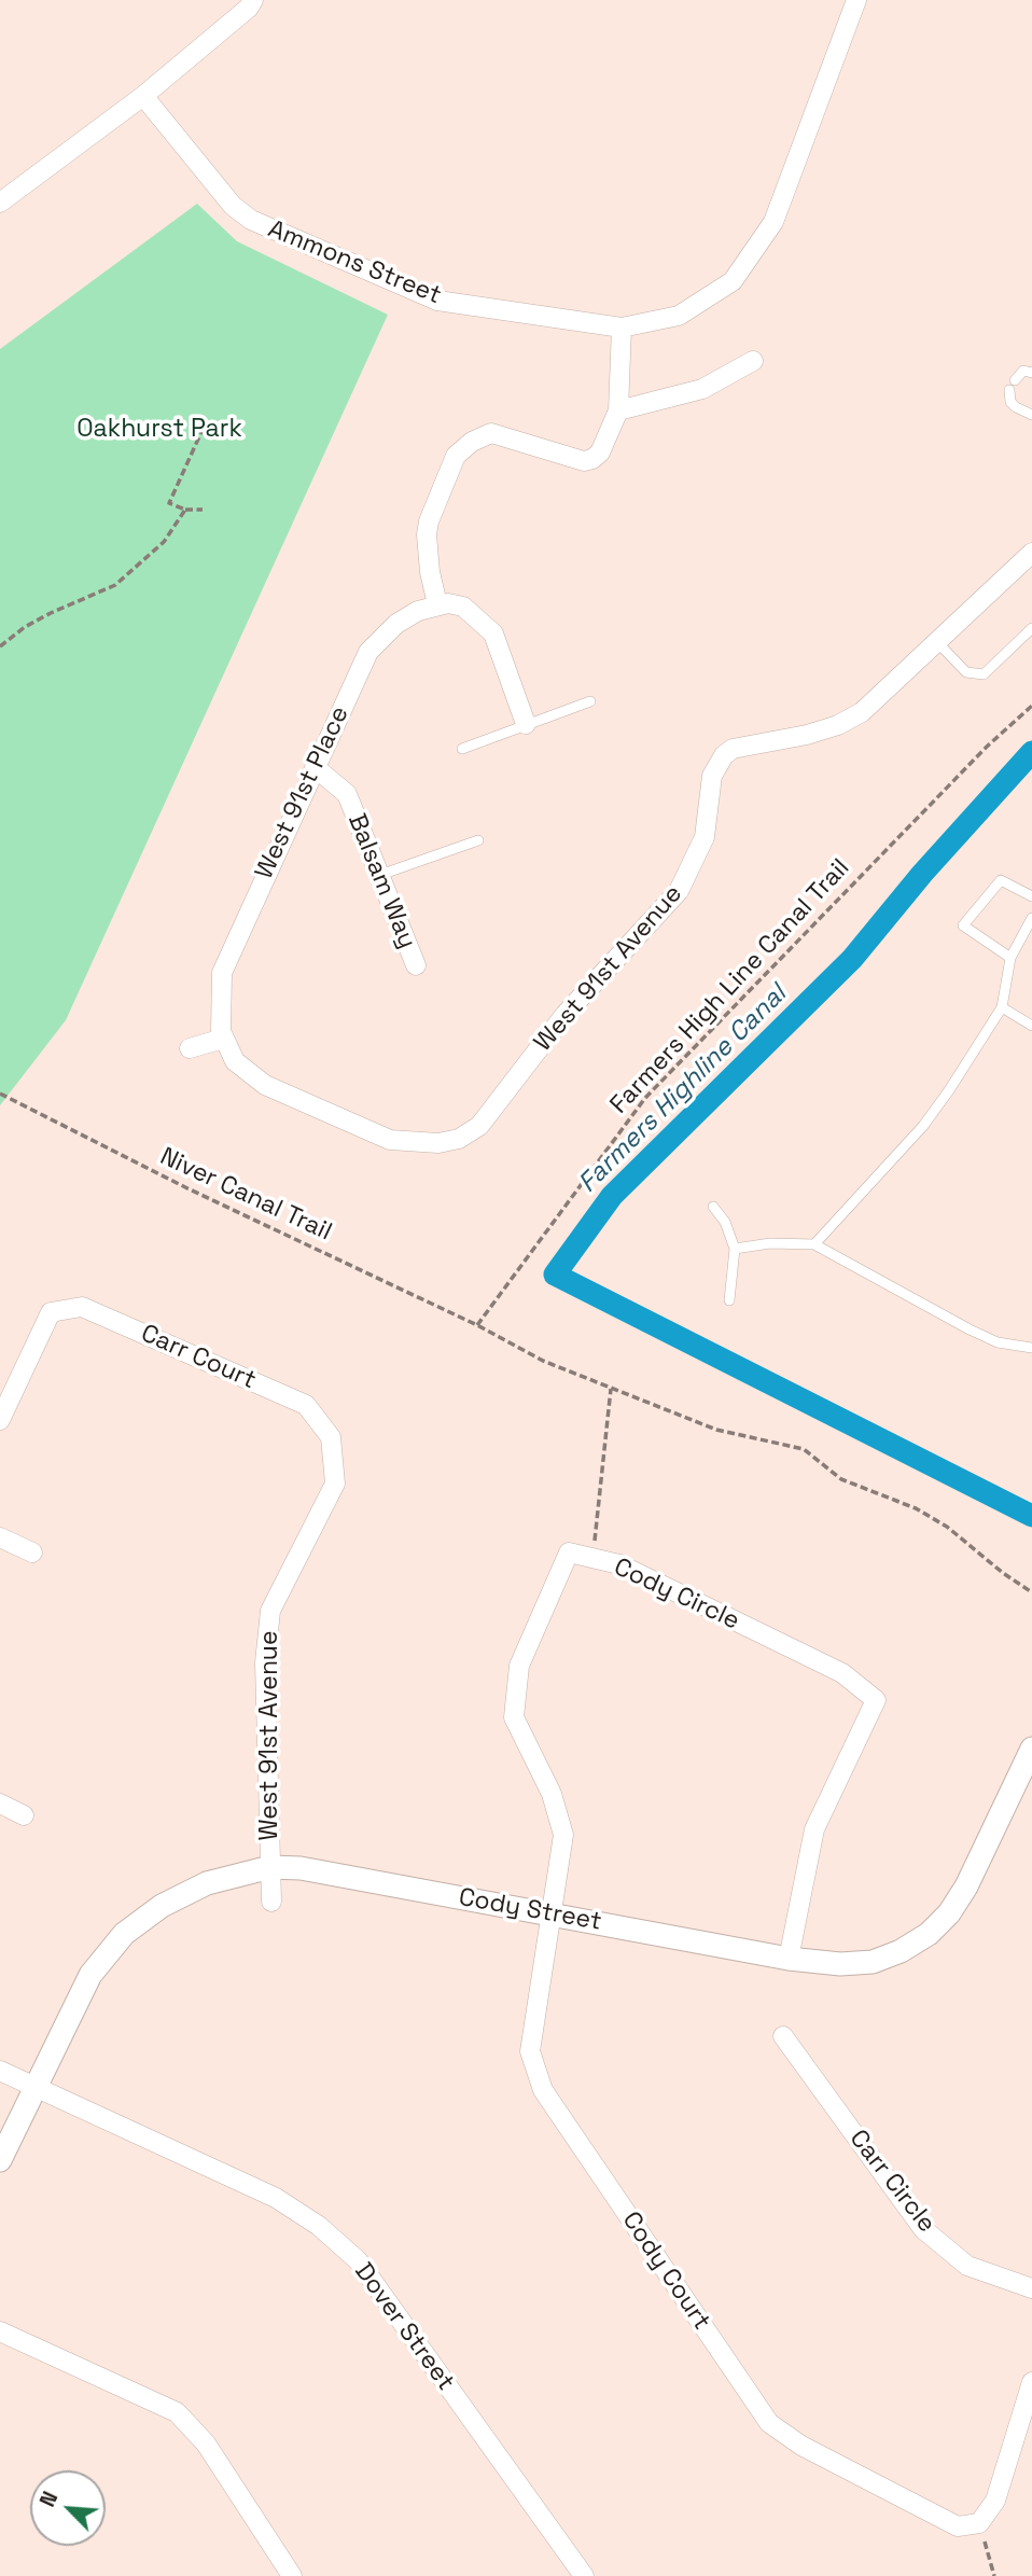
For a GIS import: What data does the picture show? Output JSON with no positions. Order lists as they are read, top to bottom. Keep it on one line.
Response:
{"streets":{"street":["Ammons Street","West 91st Place","Balsam Way","West 91st Avenue","Carr Court","Cody Circle","Cody Street","Carr Circle","Cody Court","Dover Street"],"path":["Farmers High Line Canal Trail","Niver Canal Trail"]},"crossings":[["West 91st Place","Balsam Way"],["West 91st Place","West 91st Avenue"],["West 91st Avenue","Carr Court"],["West 91st Avenue","Cody Street"],["West 91st Avenue","Dover Street"],["Farmers High Line Canal Trail","Niver Canal Trail"],["Cody Circle","Cody Street"],["Cody Circle","Cody Court"],["Cody Street","Cody Court"]],"water":["Farmers Highline Canal"],"parks":["Oakhurst Park"],"north":"top left"}
